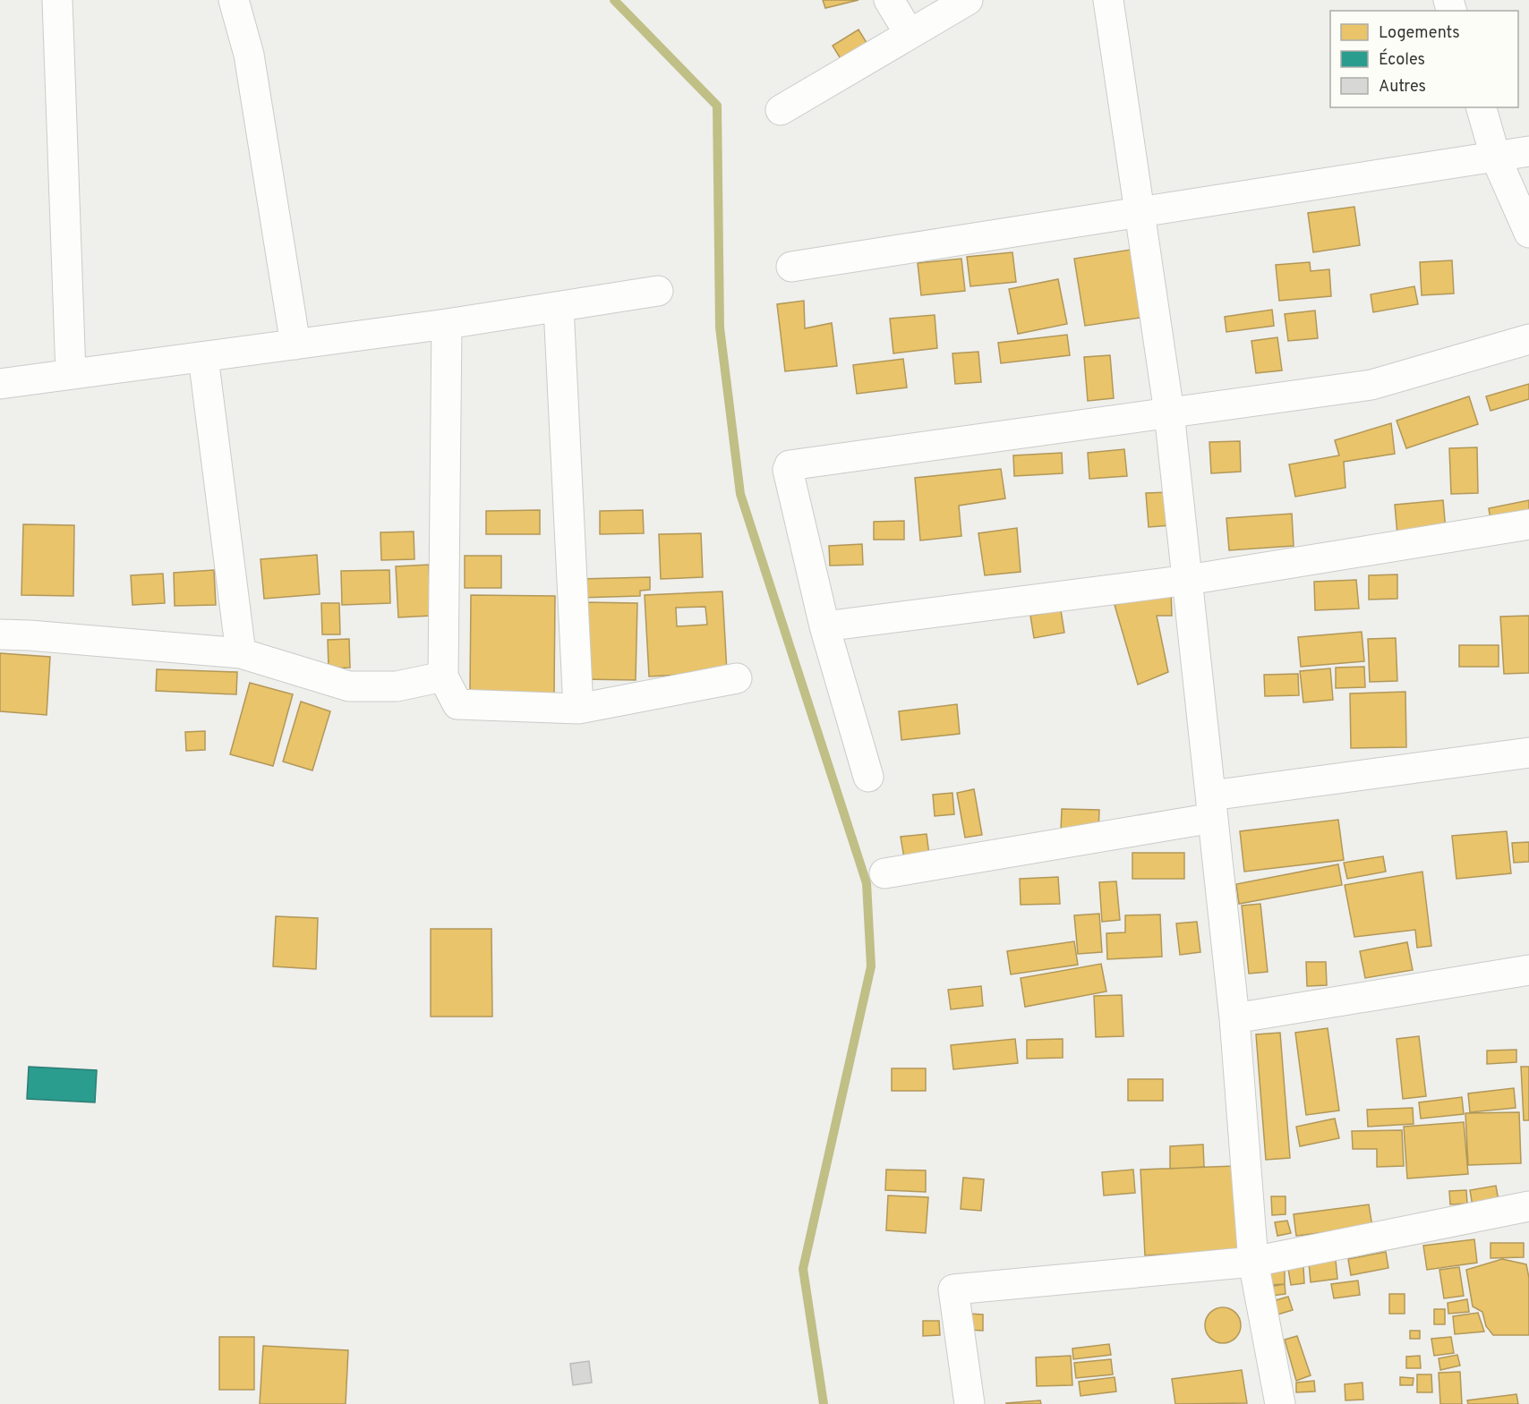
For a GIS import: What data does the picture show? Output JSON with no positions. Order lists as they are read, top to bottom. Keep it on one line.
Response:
{"legend":["Logements","Écoles","Autres"]}
